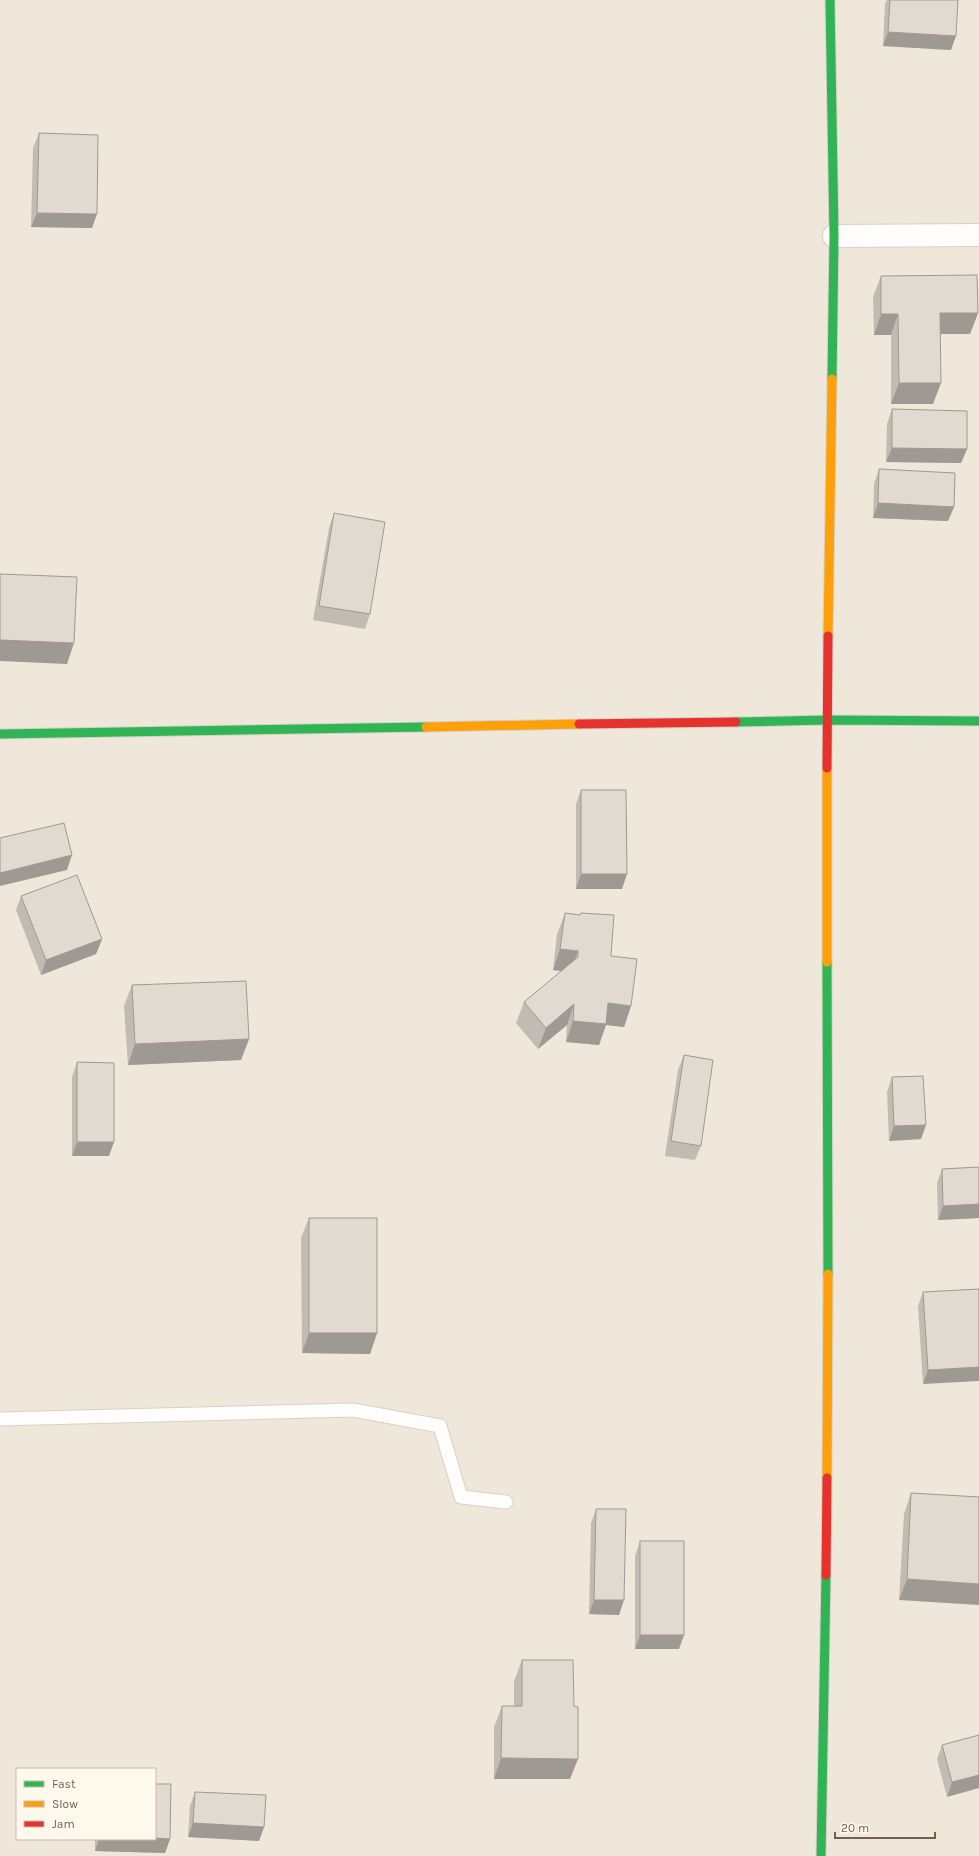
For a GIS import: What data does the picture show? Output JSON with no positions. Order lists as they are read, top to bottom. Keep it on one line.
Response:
{"legend":["Fast","Slow","Jam"],"scale_bar":"20 m"}
